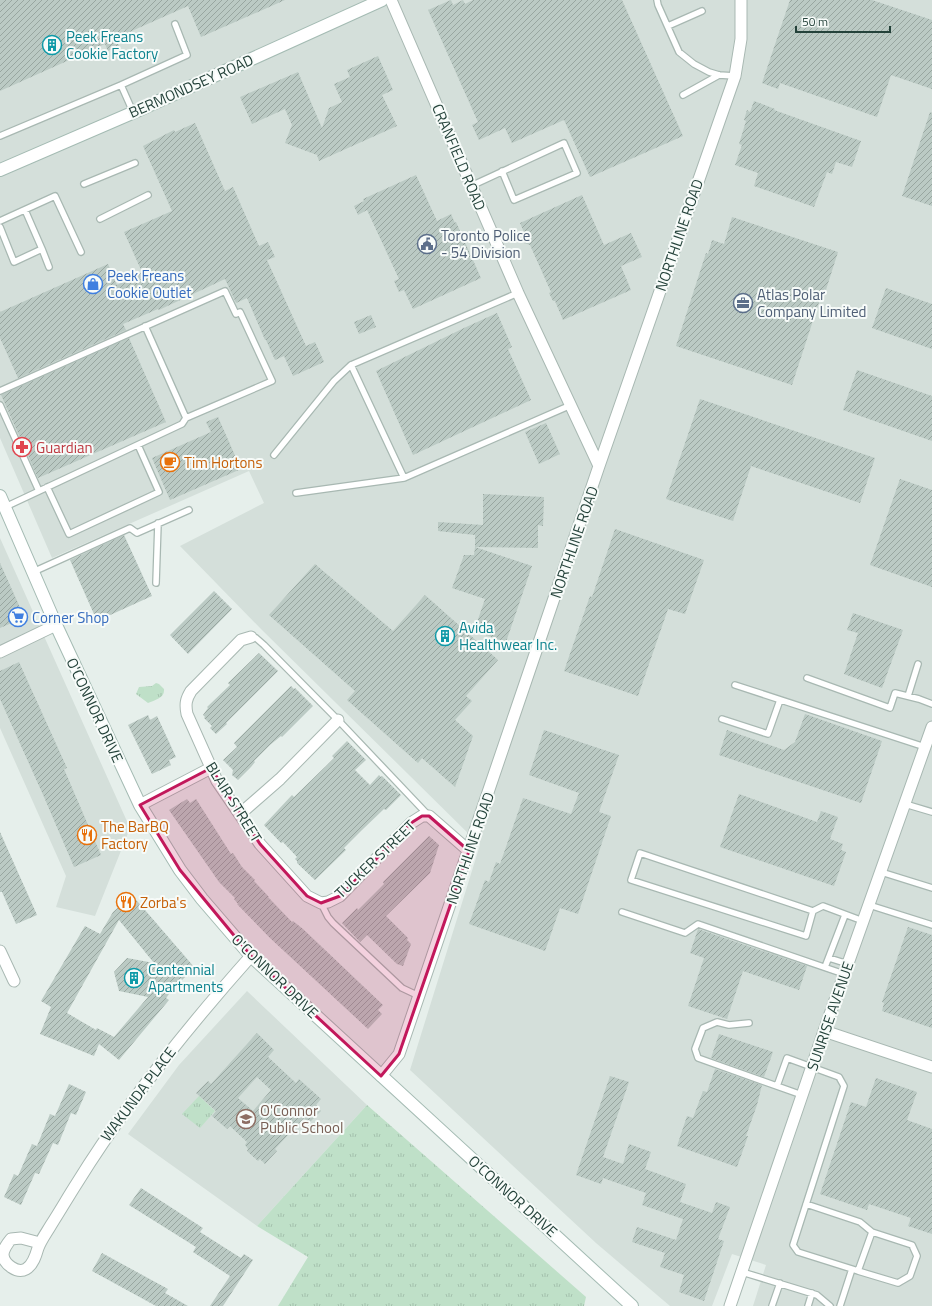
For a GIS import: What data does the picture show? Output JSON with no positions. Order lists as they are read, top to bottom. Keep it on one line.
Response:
{"streets":{"main road":["BERMONDSEY ROAD","O'CONNOR DRIVE"],"street":["CRANFIELD ROAD","NORTHLINE ROAD","BLAIR STREET","TUCKER STREET","SUNRISE AVENUE","WAKUNDA PLACE"]},"crossings":[["CRANFIELD ROAD","NORTHLINE ROAD"],["NORTHLINE ROAD","O'CONNOR DRIVE"],["NORTHLINE ROAD","BLAIR STREET"],["O'CONNOR DRIVE","WAKUNDA PLACE"],["BLAIR STREET","TUCKER STREET"]],"places":{"building":["Peek Freans Cookie Factory","Avida Healthwear Inc.","Centennial Apartments"],"public building":["Toronto Police - 54 Division"],"shop":["Peek Freans Cookie Outlet"],"office":["Atlas Polar Company Limited"],"pharmacy":["Guardian"],"cafe":["Tim Hortons"],"supermarket":["Corner Shop"],"restaurant":["The BarBQ Factory","Zorba's"],"school or university":["O'Connor Public School"]},"scale_bar":"50 m"}
